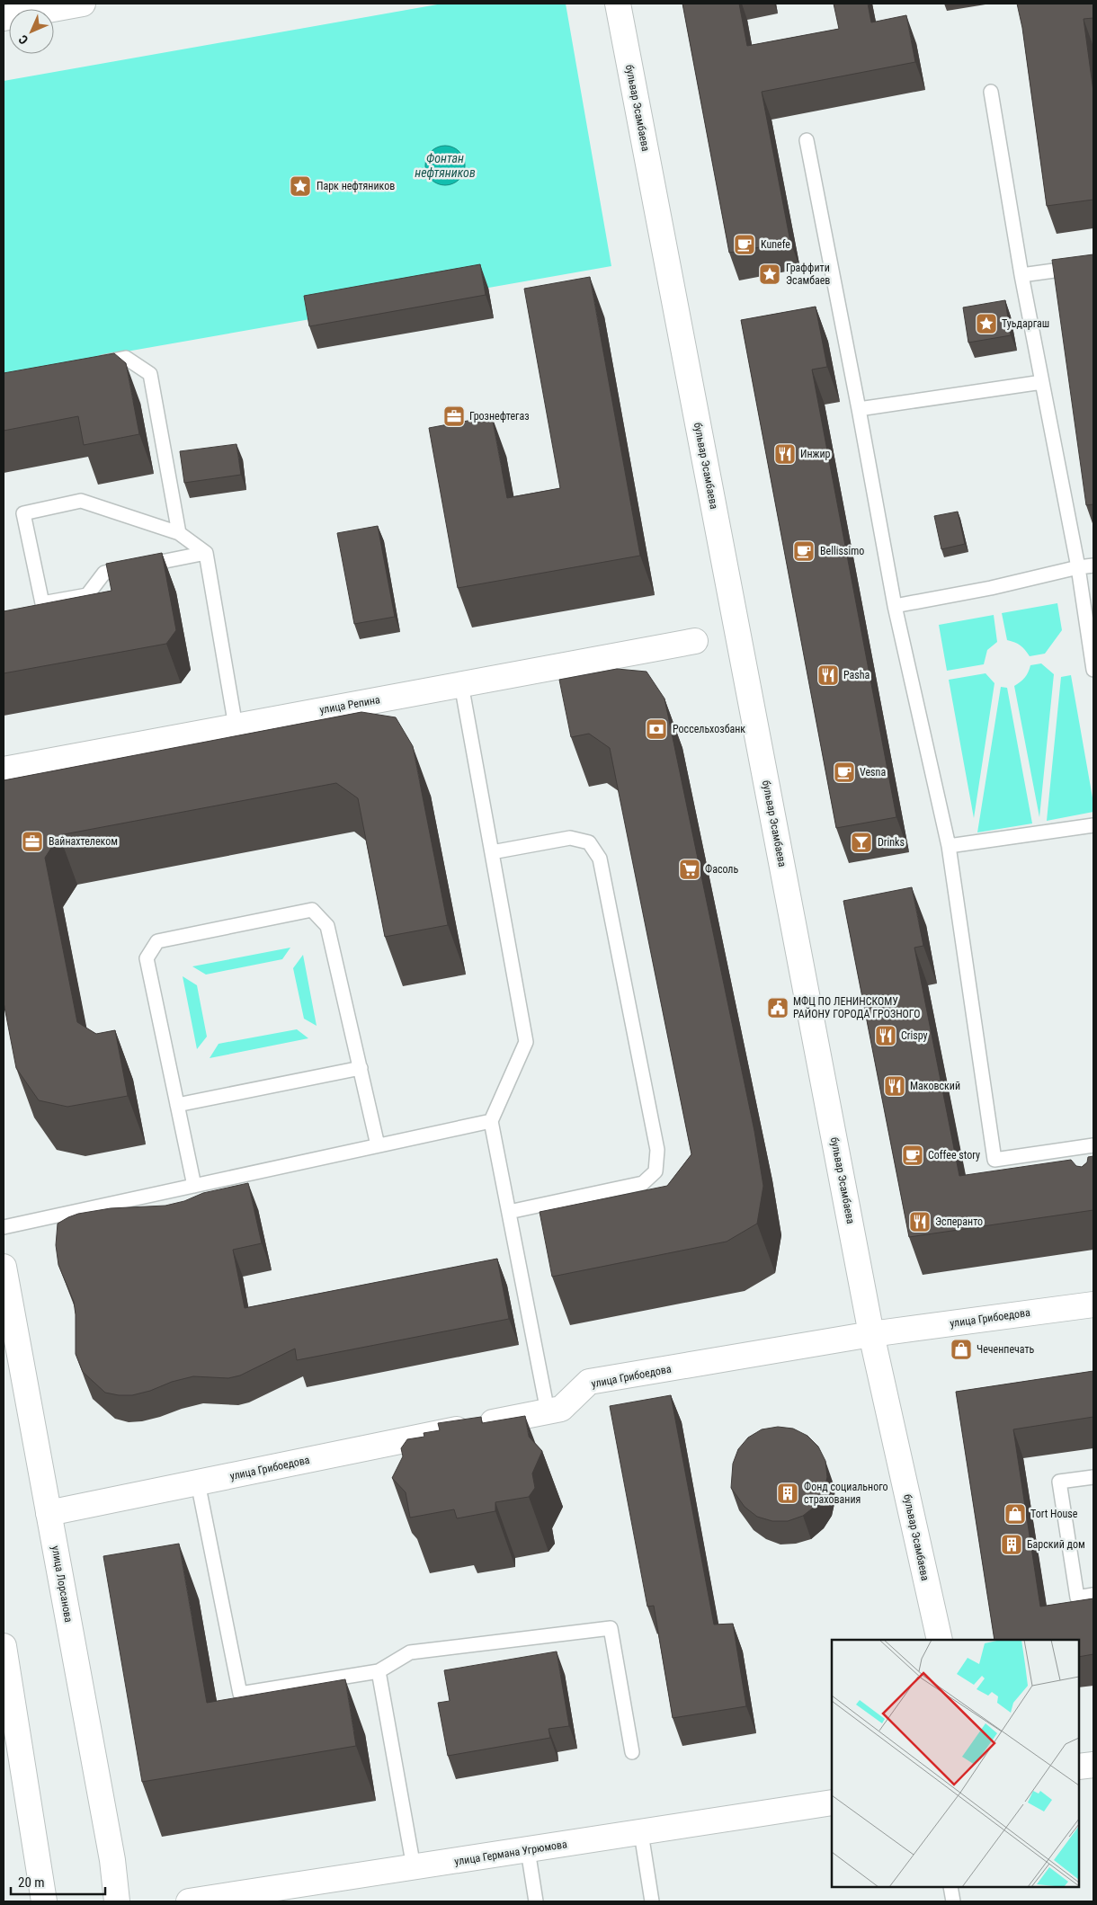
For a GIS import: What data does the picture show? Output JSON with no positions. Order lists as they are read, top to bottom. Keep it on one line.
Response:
{"streets":{"street":["бульвар Эсамбаева","улица Репина","улица Грибоедова","улица Лорсанова","улица Германа Угрюмова"]},"crossings":[["бульвар Эсамбаева","улица Грибоедова"],["улица Грибоедова","улица Лорсанова"]],"water":["Фонтан нефтяников"],"places":{"place":["Парк нефтяников","Граффити Эсамбаев","Туьдаргаш"],"cafe":["Kunefe","Bellissimo","Vesna","Coffee story"],"office":["Грознефтегаз","Вайнахтелеком"],"restaurant":["Инжир","Pasha","Crispy","Маковский","Эсперанто"],"bank":["Россельхозбанк"],"bar":["Drinks"],"supermarket":["Фасоль"],"public building":["МФЦ ПО ЛЕНИНСКОМУ РАЙОНУ ГОРОДА ГРОЗНОГО"],"shop":["Чеченпечать","Tort House"],"building":["Фонд социального страхования","Барский дом"]},"scale_bar":"20 m","north":"bottom left"}
